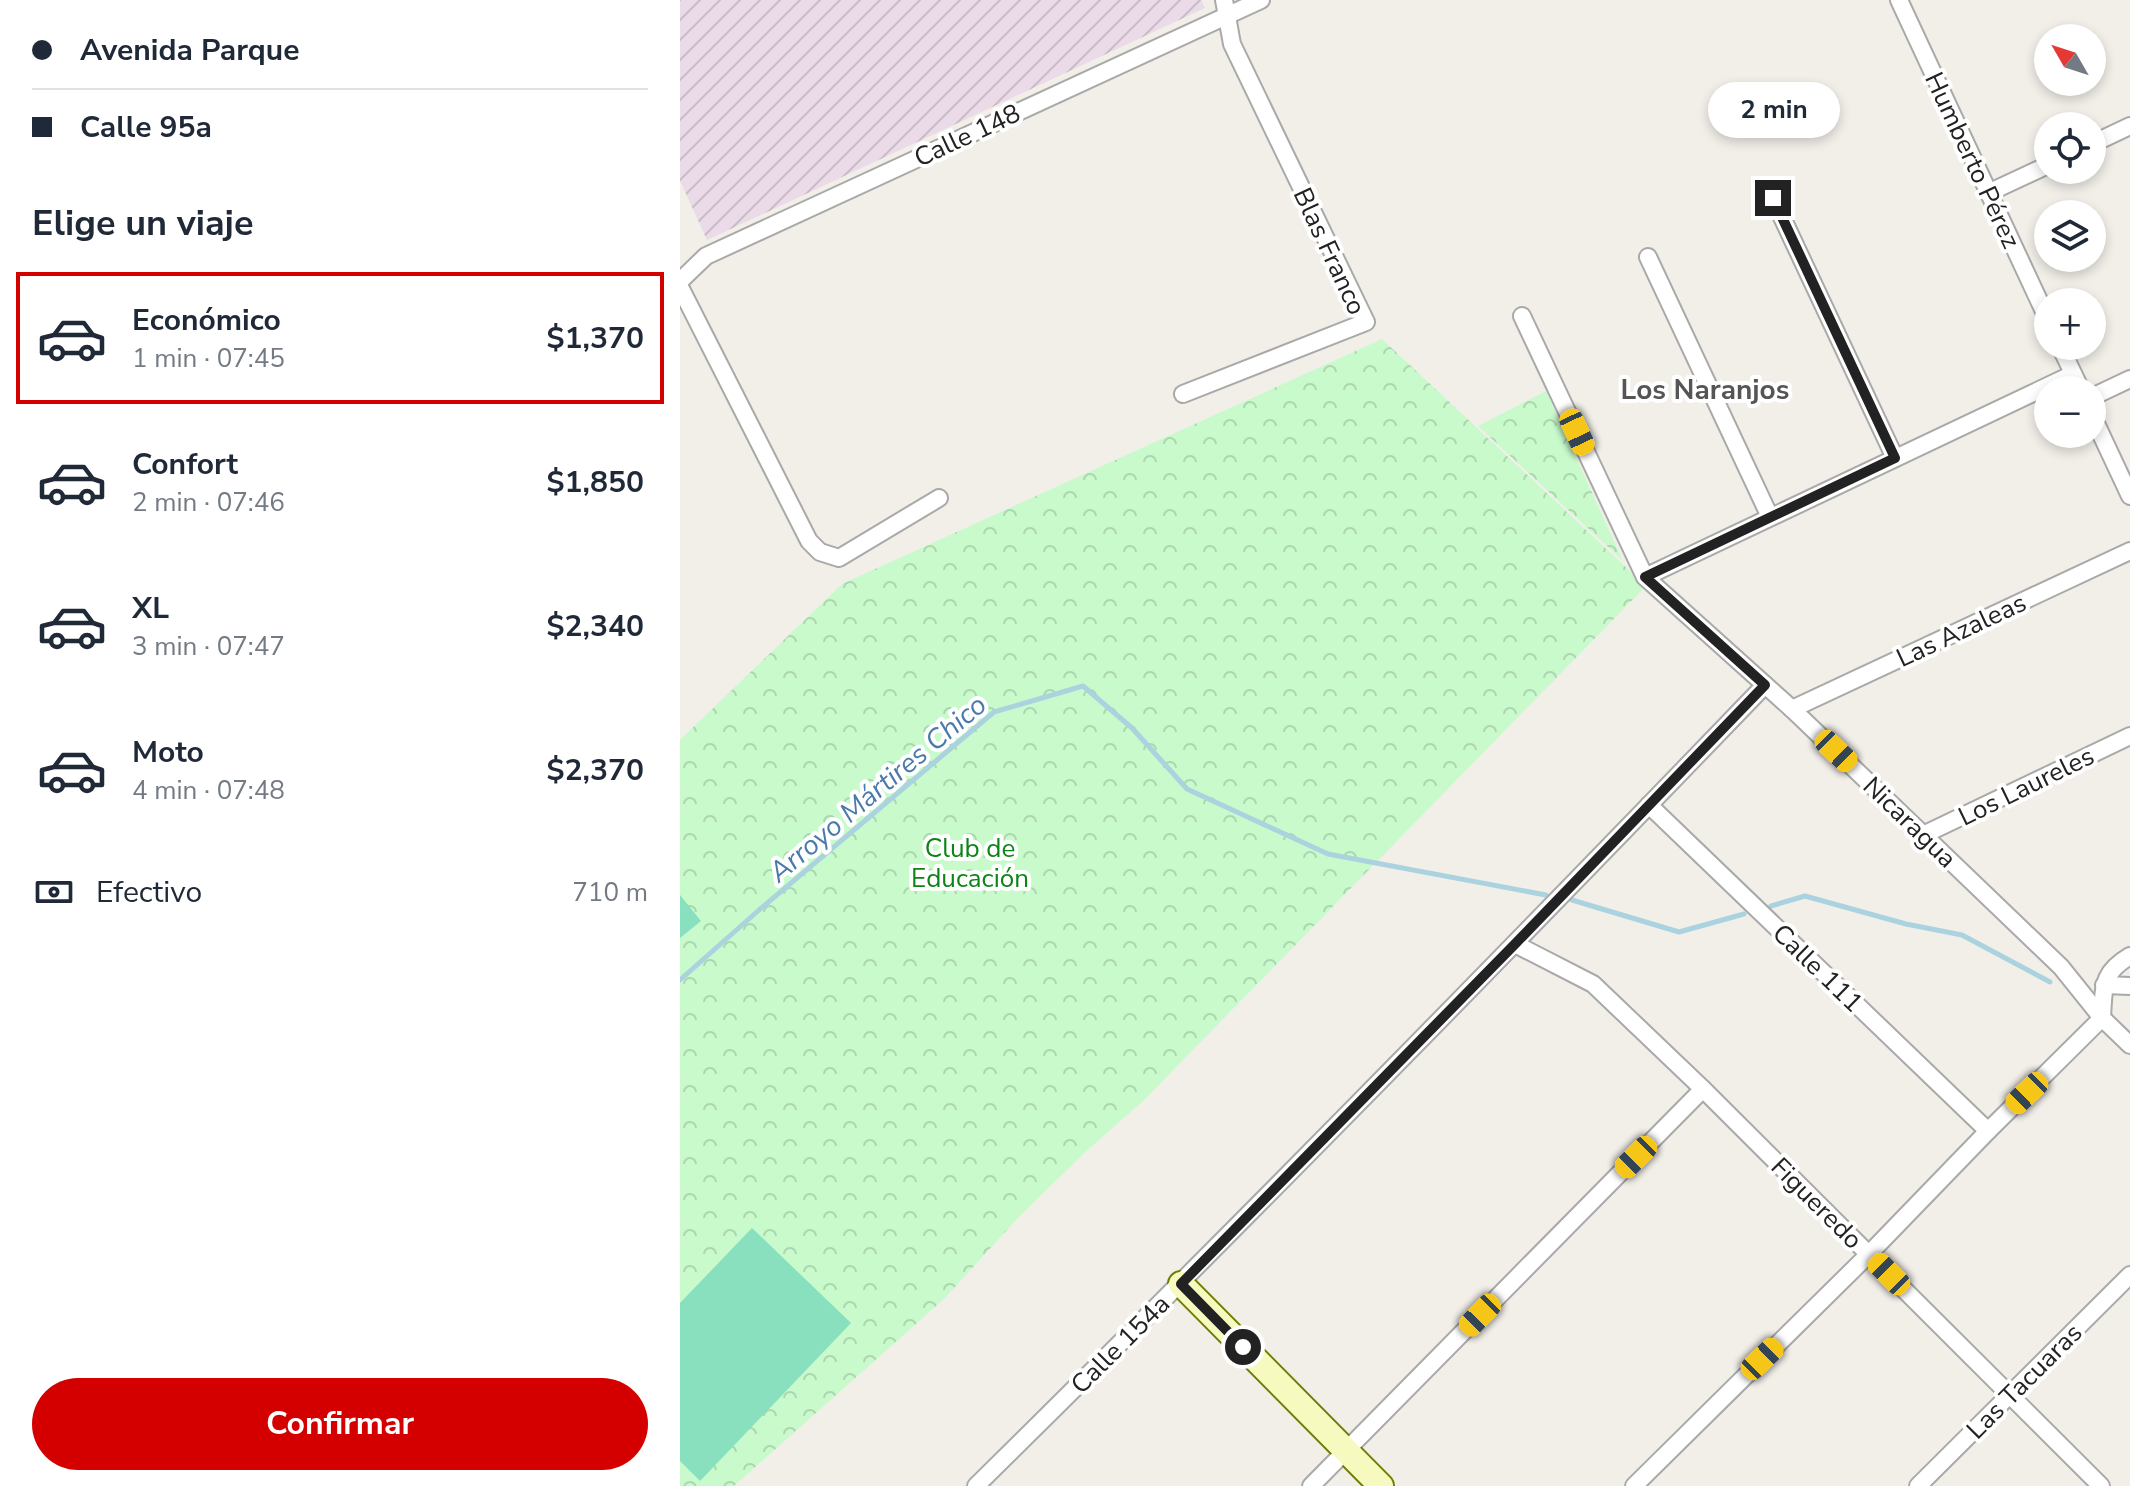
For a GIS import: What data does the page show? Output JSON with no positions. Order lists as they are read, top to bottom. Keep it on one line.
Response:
{"streets":{"street":["Calle 148","Humberto Pérez","Blas Franco","Las Azaleas","Los Laureles","Nicaragua","Calle 111","Figueredo","Calle 154a","Las Tacuaras"]},"crossings":[["Calle 148","Blas Franco"],["Las Azaleas","Nicaragua"],["Los Laureles","Nicaragua"],["Nicaragua","Calle 154a"],["Calle 111","Calle 154a"],["Figueredo","Calle 154a"],["Figueredo","Las Tacuaras"]],"districts":["Los Naranjos"],"water":["Arroyo Mártires Chico"],"parks":["Club de Educación"],"north":"top left","page":{"banner":["Avenida Parque","Calle 95a"],"map_buttons":["+","−"],"bubble":"2 min","heading":"Elige un viaje","list":[{"name":"Económico","note":"1 min · 07:45","value":"$1,370"},{"name":"Confort","note":"2 min · 07:46","value":"$1,850"},{"name":"XL","note":"3 min · 07:47","value":"$2,340"},{"name":"Moto","note":"4 min · 07:48","value":"$2,370"}],"pay":["Efectivo","710 m"],"buttons":"Confirmar"}}
